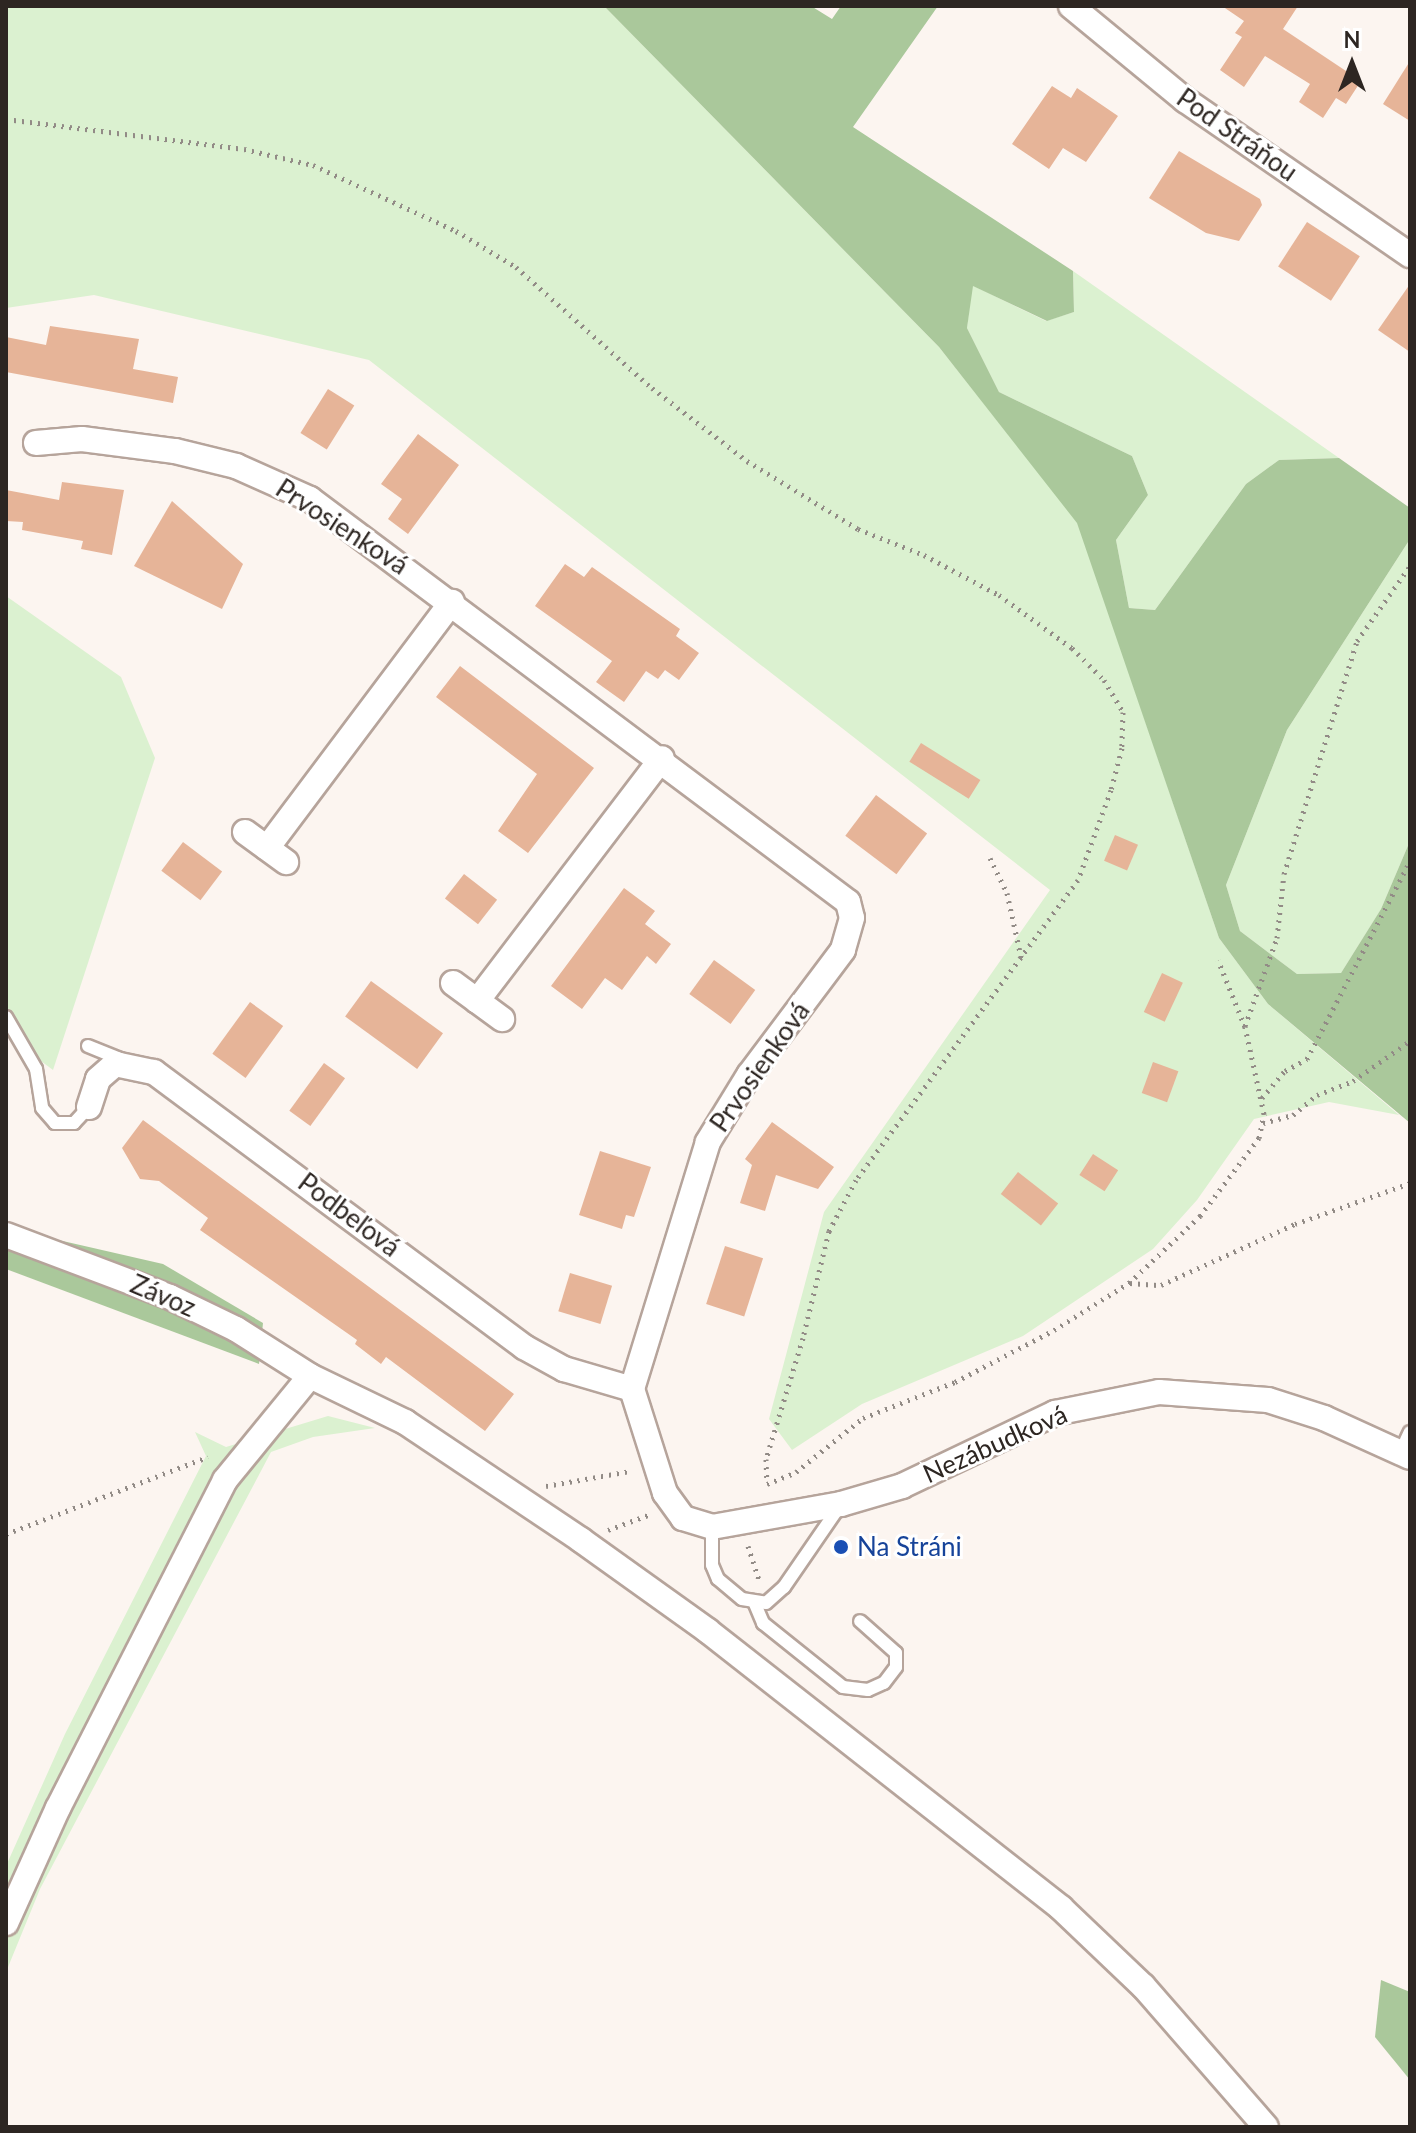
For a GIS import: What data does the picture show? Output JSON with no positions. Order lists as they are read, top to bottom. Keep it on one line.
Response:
{"streets":{"street":["Pod Stráňou","Prvosienková","Podbeľová","Závoz","Nezábudková"]},"crossings":[["Prvosienková","Podbeľová"]],"places":["Na Stráni"],"north":"top"}
